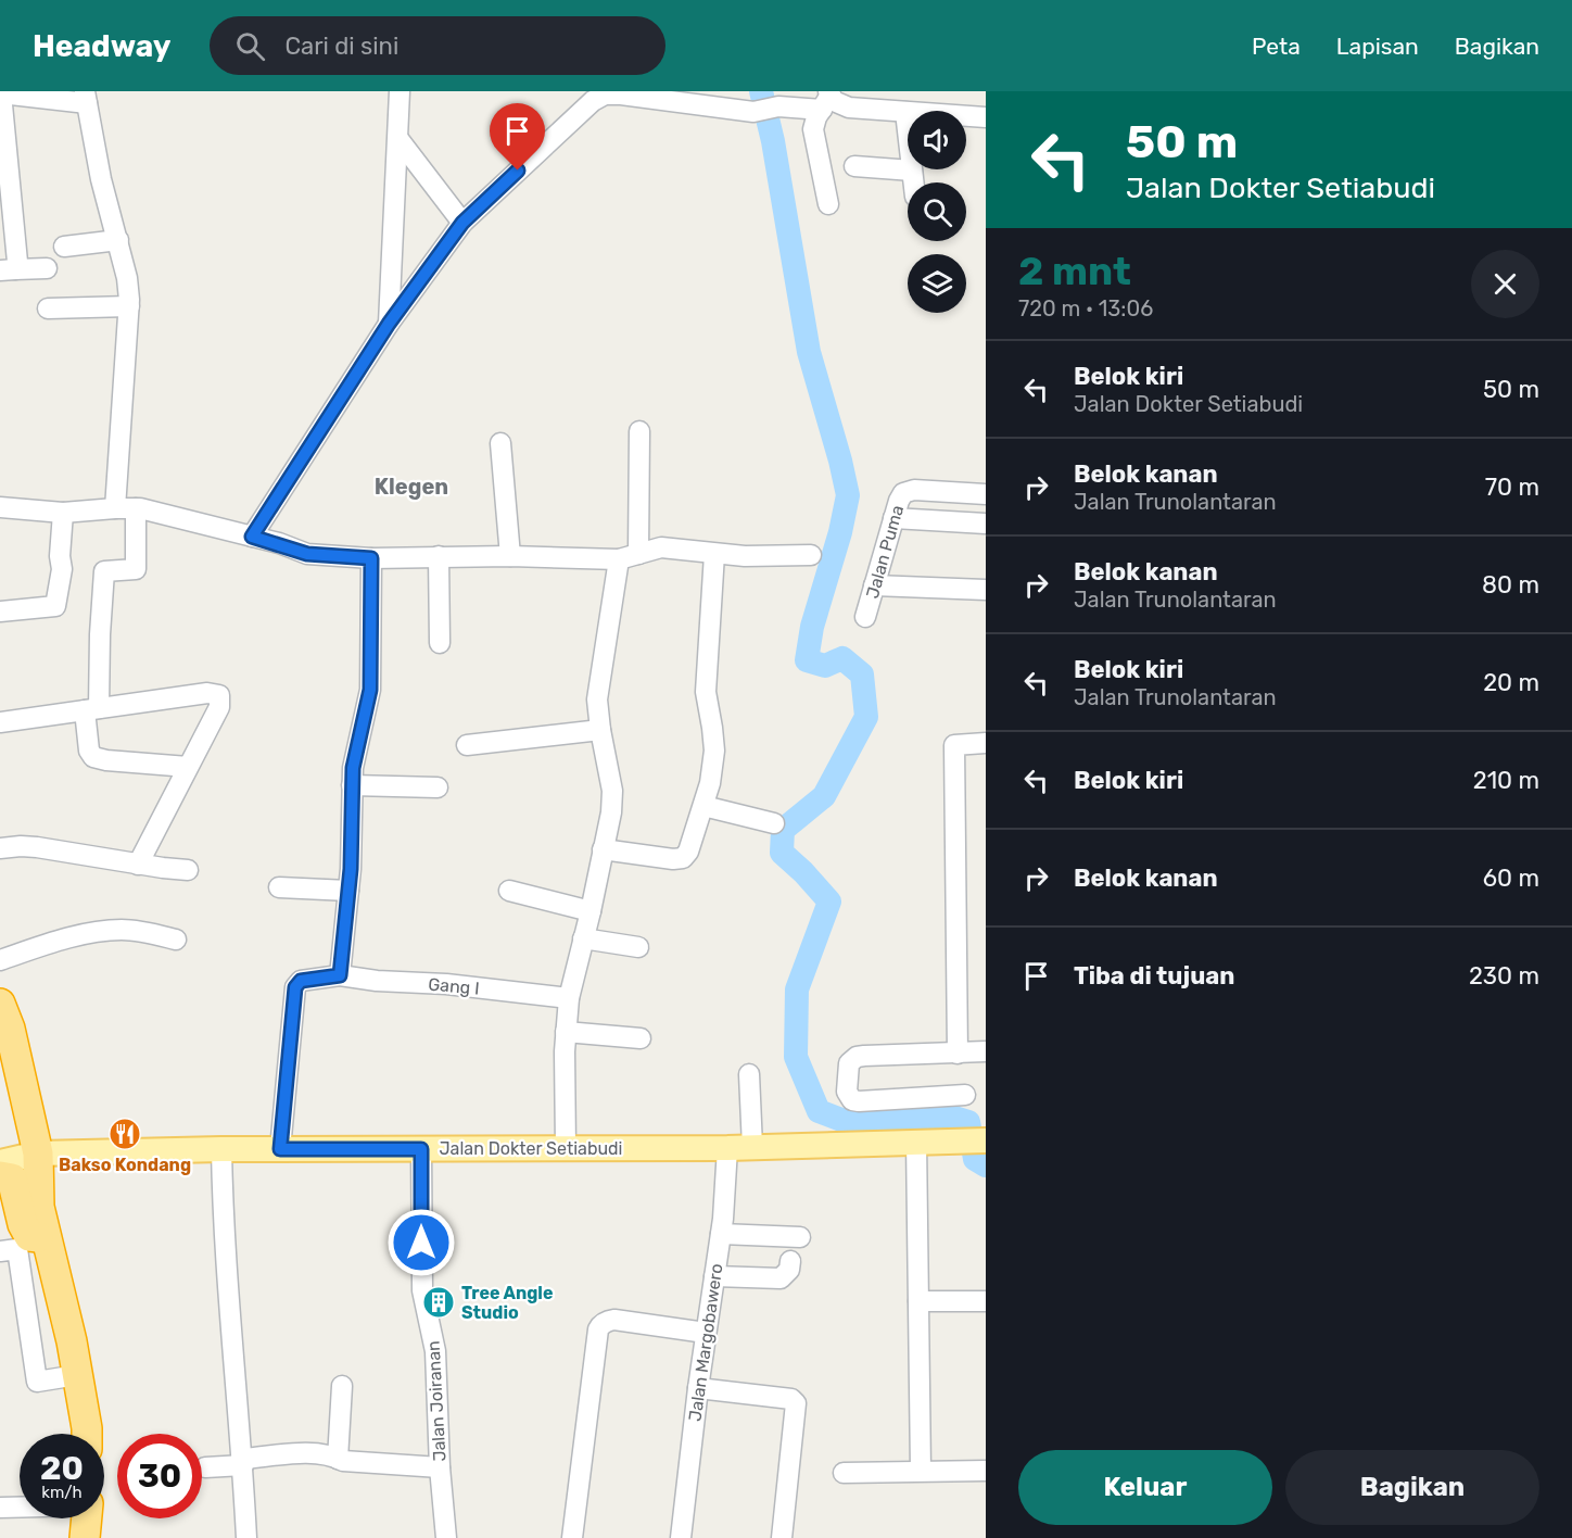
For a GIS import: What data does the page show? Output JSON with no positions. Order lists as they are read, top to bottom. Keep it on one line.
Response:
{"streets":{"main road":["Jalan Dokter Setiabudi"],"street":["Jalan Puma","Gang I","Jalan Margobawero","Jalan Joiranan"]},"crossings":[["Gang I","Jalan Dokter Setiabudi"],["Jalan Dokter Setiabudi","Jalan Margobawero"],["Jalan Dokter Setiabudi","Jalan Joiranan"]],"districts":["Klegen"],"places":{"restaurant":["Bakso Kondang"],"building":["Tree Angle Studio"]},"page":{"header":"Headway","search":"Cari di sini","nav":["Peta","Lapisan","Bagikan"],"turn":["50 m","Jalan Dokter Setiabudi"],"heading":["2 mnt","720 m · 13:06"],"list":[{"name":"Belok kiri","note":"Jalan Dokter Setiabudi","value":"50 m"},{"name":"Belok kanan","note":"Jalan Trunolantaran","value":"70 m"},{"name":"Belok kanan","note":"Jalan Trunolantaran","value":"80 m"},{"name":"Belok kiri","note":"Jalan Trunolantaran","value":"20 m"},{"name":"Belok kiri","value":"210 m"},{"name":"Belok kanan","value":"60 m"},{"name":"Tiba di tujuan","value":"230 m"}],"speed":"20 km/h","limit":"30","buttons":["Keluar","Bagikan"]}}
